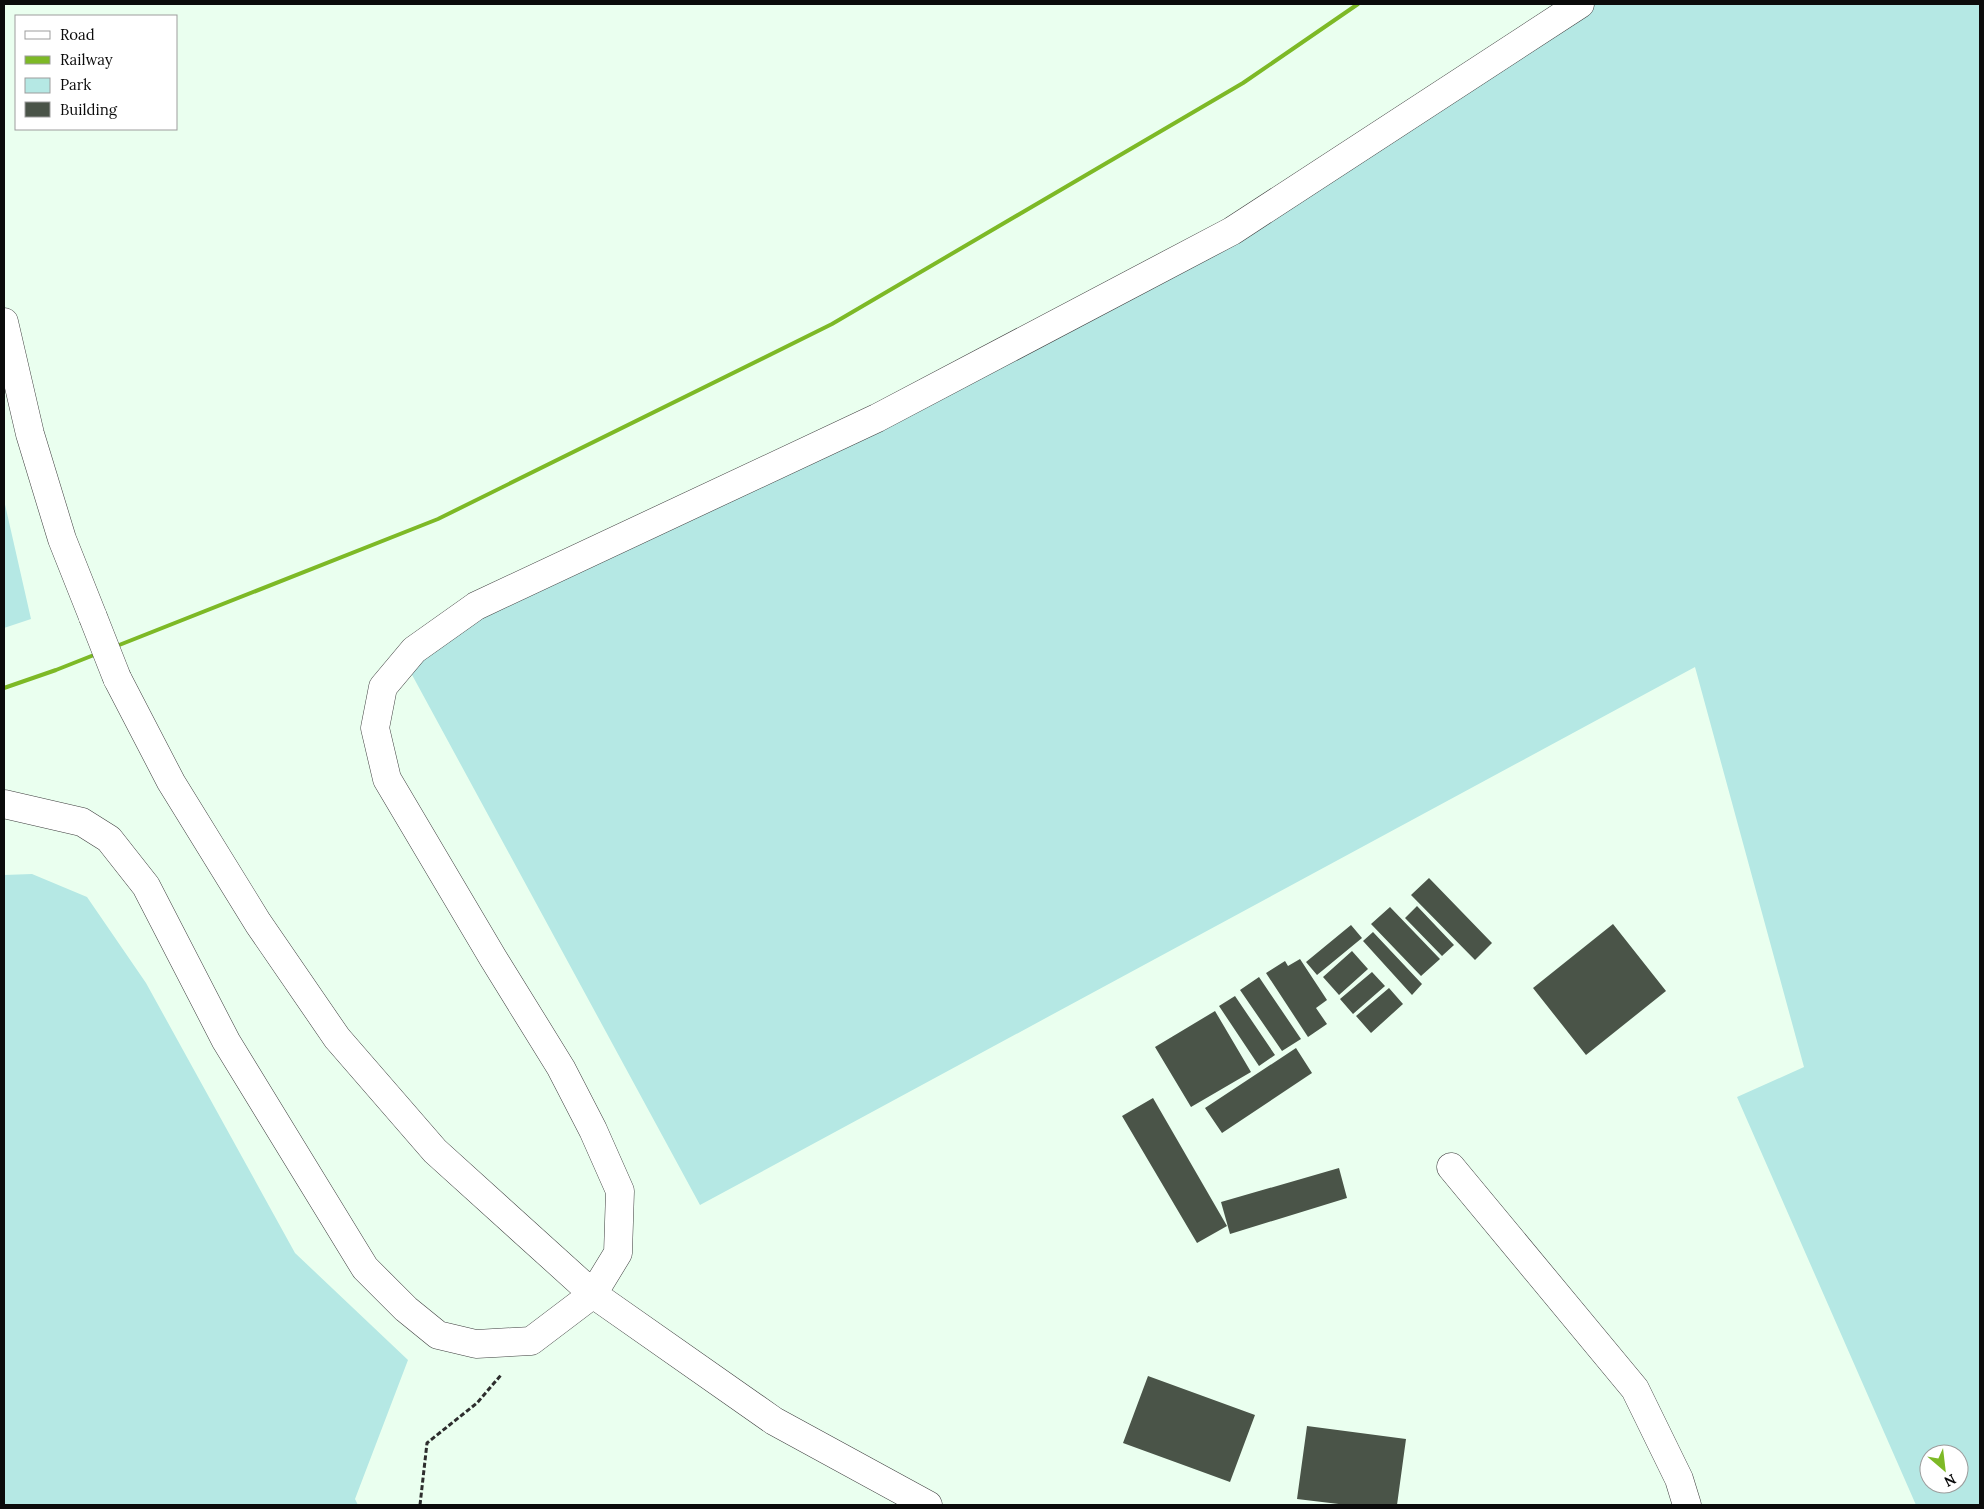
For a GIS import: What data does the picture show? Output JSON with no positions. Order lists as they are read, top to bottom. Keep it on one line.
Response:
{"legend":["Road","Railway","Park","Building"],"north":"bottom right"}
